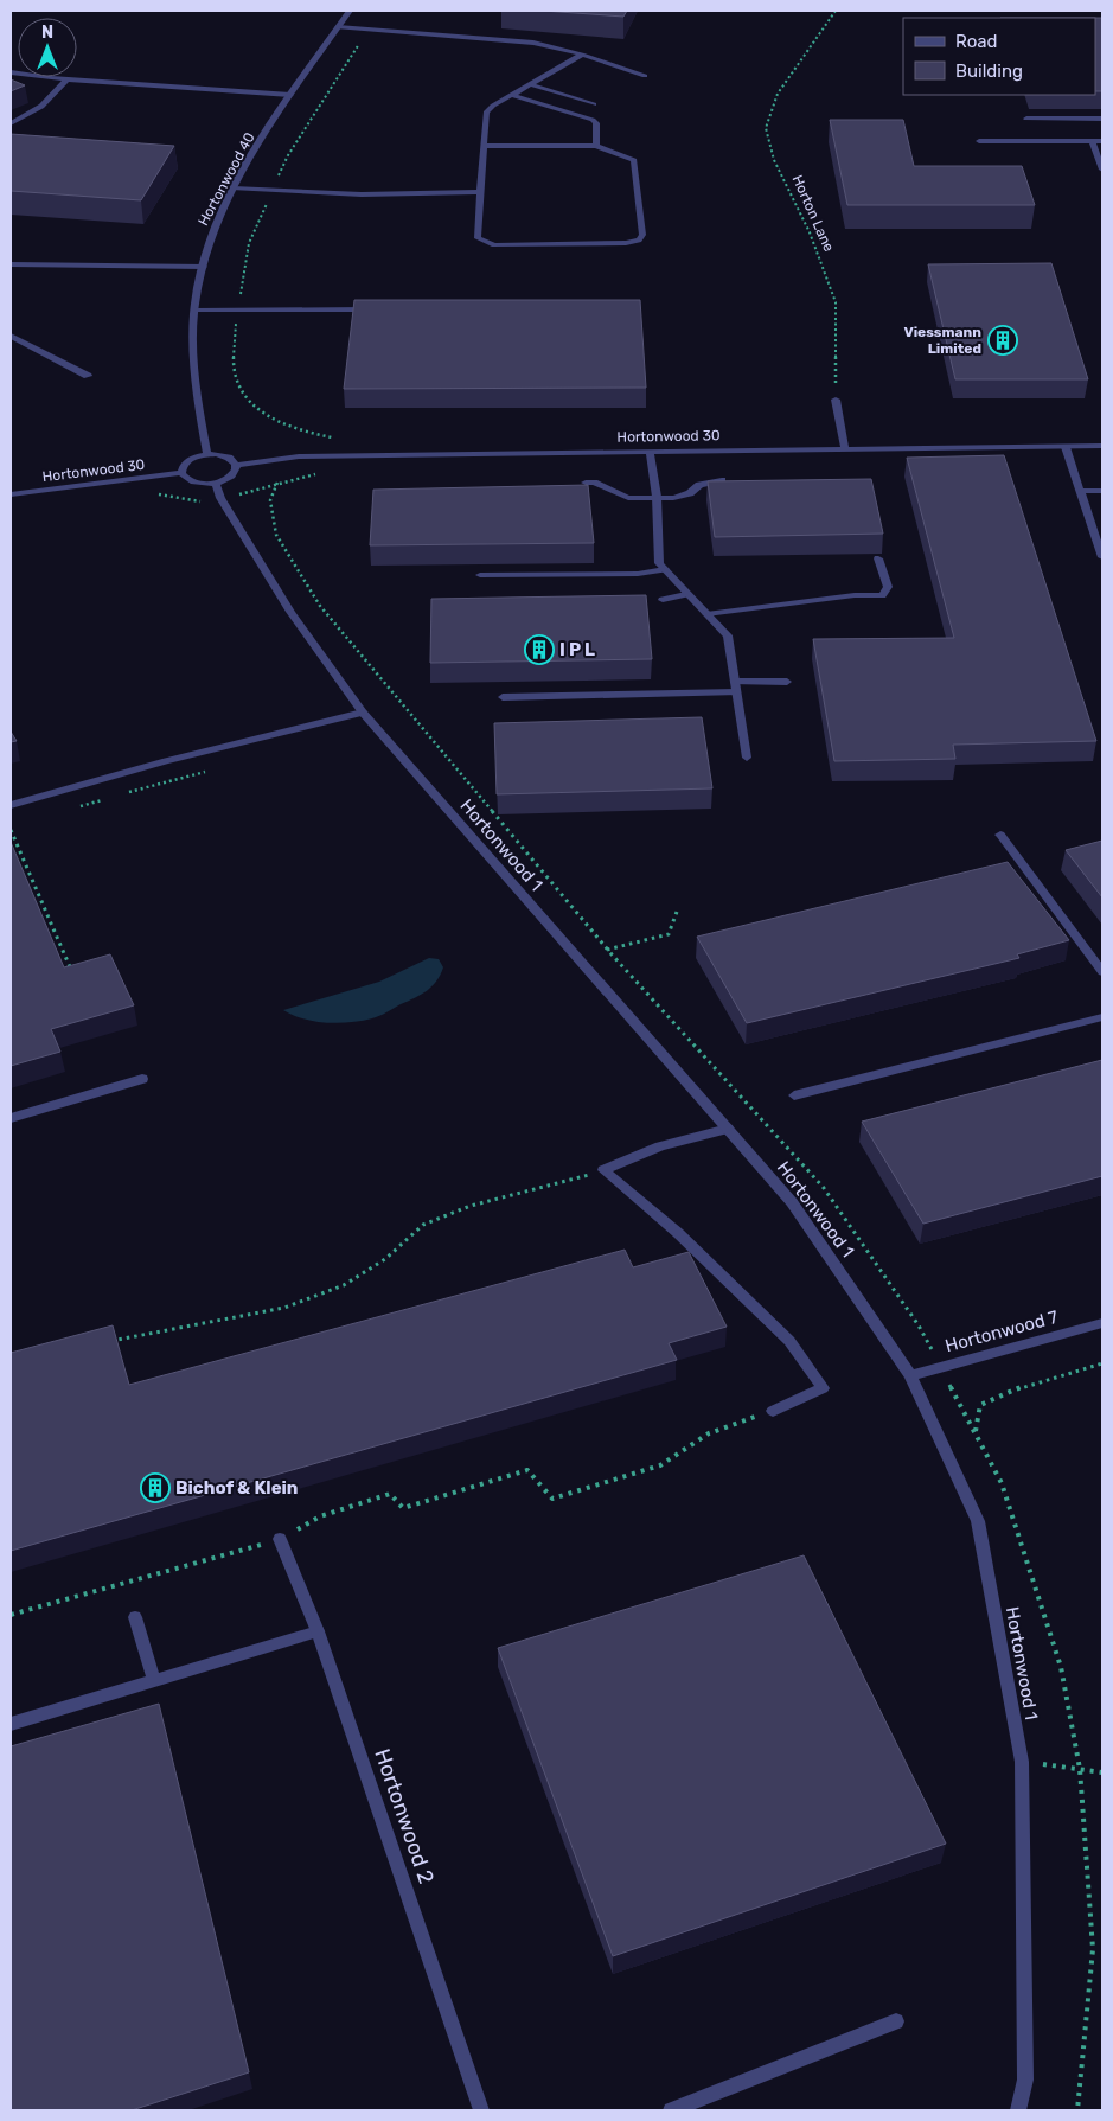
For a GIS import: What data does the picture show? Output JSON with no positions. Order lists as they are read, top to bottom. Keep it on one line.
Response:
{"streets":{"street":["Hortonwood 40","Hortonwood 30","Hortonwood 1","Hortonwood 7","Hortonwood 2"],"path":["Horton Lane"]},"crossings":[["Hortonwood 1","Hortonwood 7"]],"places":{"building":["Viessmann Limited","I P L","Bichof & Klein"]},"legend":["Road","Building"],"north":"top"}
